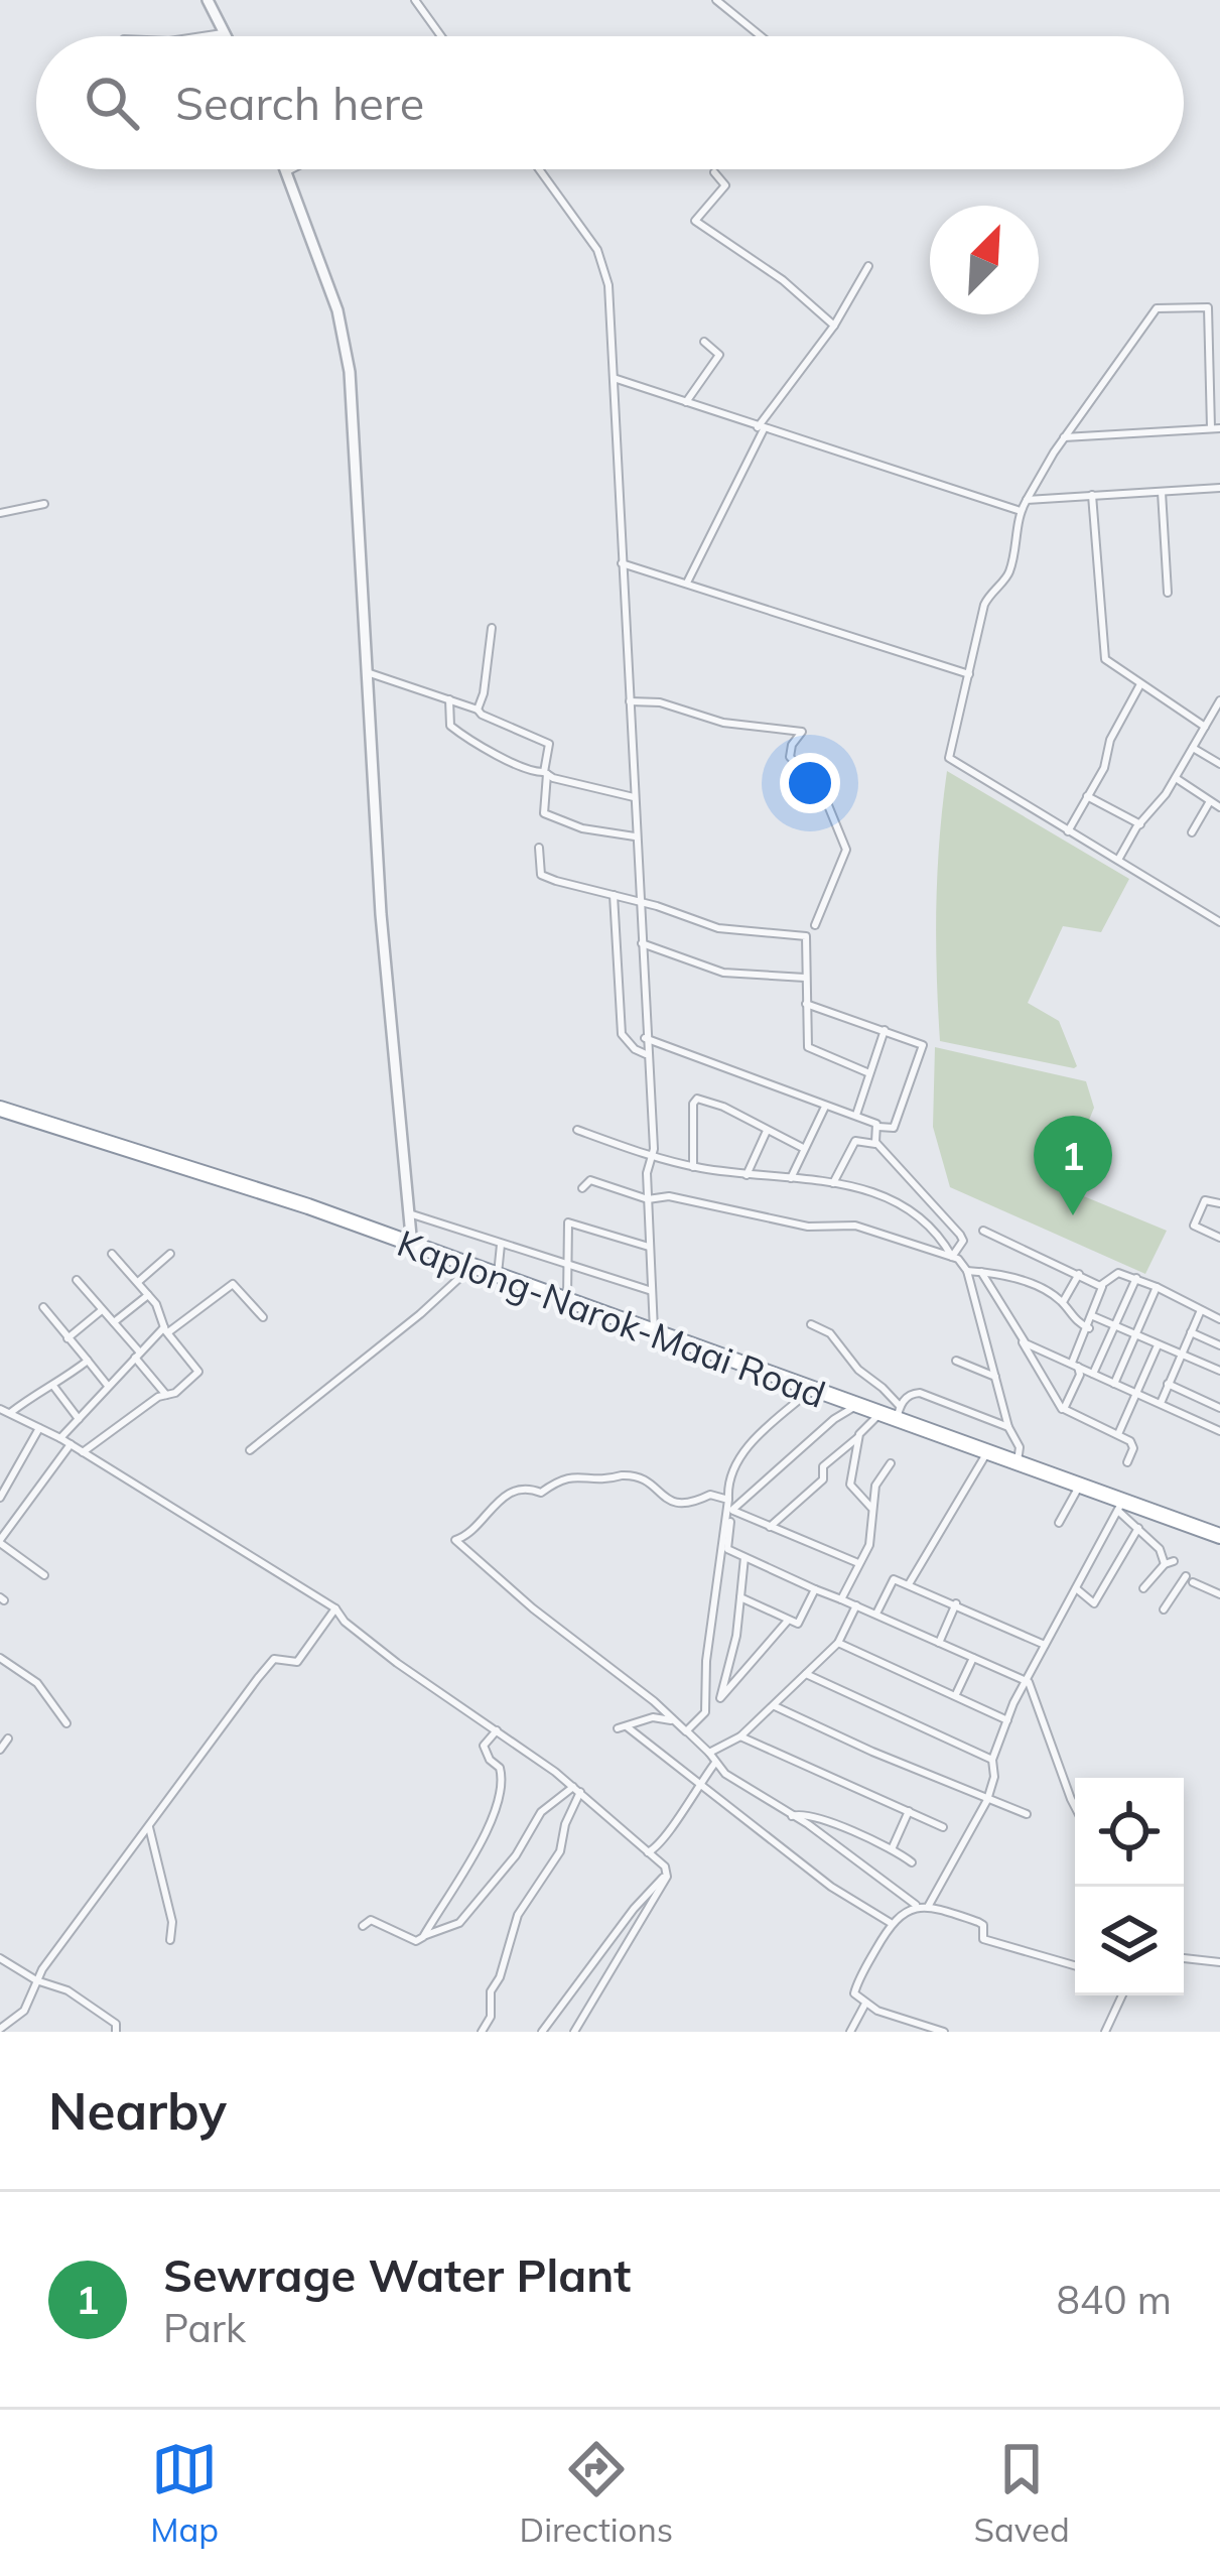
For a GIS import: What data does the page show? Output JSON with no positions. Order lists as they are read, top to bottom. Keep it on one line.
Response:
{"streets":{"highway":["Kaplong-Narok-Maai Road"]},"north":"top right","page":{"search":"Search here","pins":"1","heading":"Nearby","list":[{"mark":"1","name":"Sewrage Water Plant","note":"Park","value":"840 m"}],"nav":["Map","Directions","Saved"]}}
